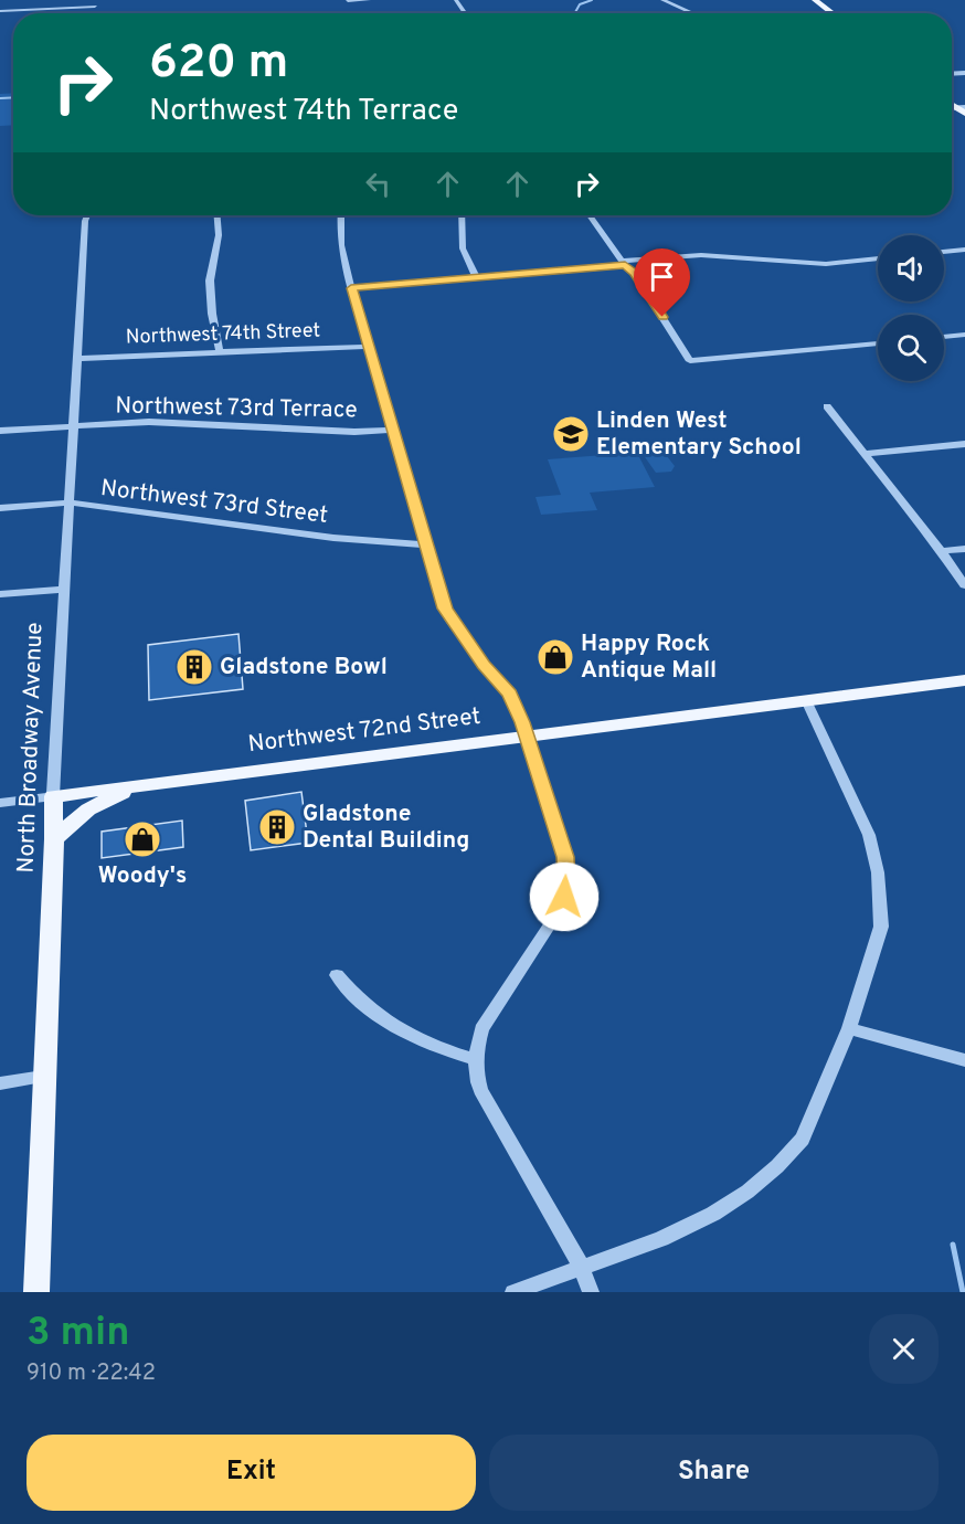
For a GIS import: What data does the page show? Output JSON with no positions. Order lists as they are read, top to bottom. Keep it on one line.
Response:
{"streets":{"main road":["Northwest 72nd Street","North Broadway Avenue"],"street":["Northwest 74th Street","Northwest 73rd Terrace","Northwest 73rd Street"]},"crossings":[["Northwest 74th Street","North Broadway Avenue"],["Northwest 73rd Terrace","North Broadway Avenue"],["Northwest 73rd Street","North Broadway Avenue"],["Northwest 72nd Street","North Broadway Avenue"]],"places":{"school or university":["Linden West Elementary School"],"shop":["Happy Rock Antique Mall","Woody's"],"building":["Gladstone Bowl","Gladstone Dental Building"]},"page":{"turn":["620 m","Northwest 74th Terrace"],"heading":["3 min","910 m · 22:42"],"buttons":["Exit","Share"]}}
